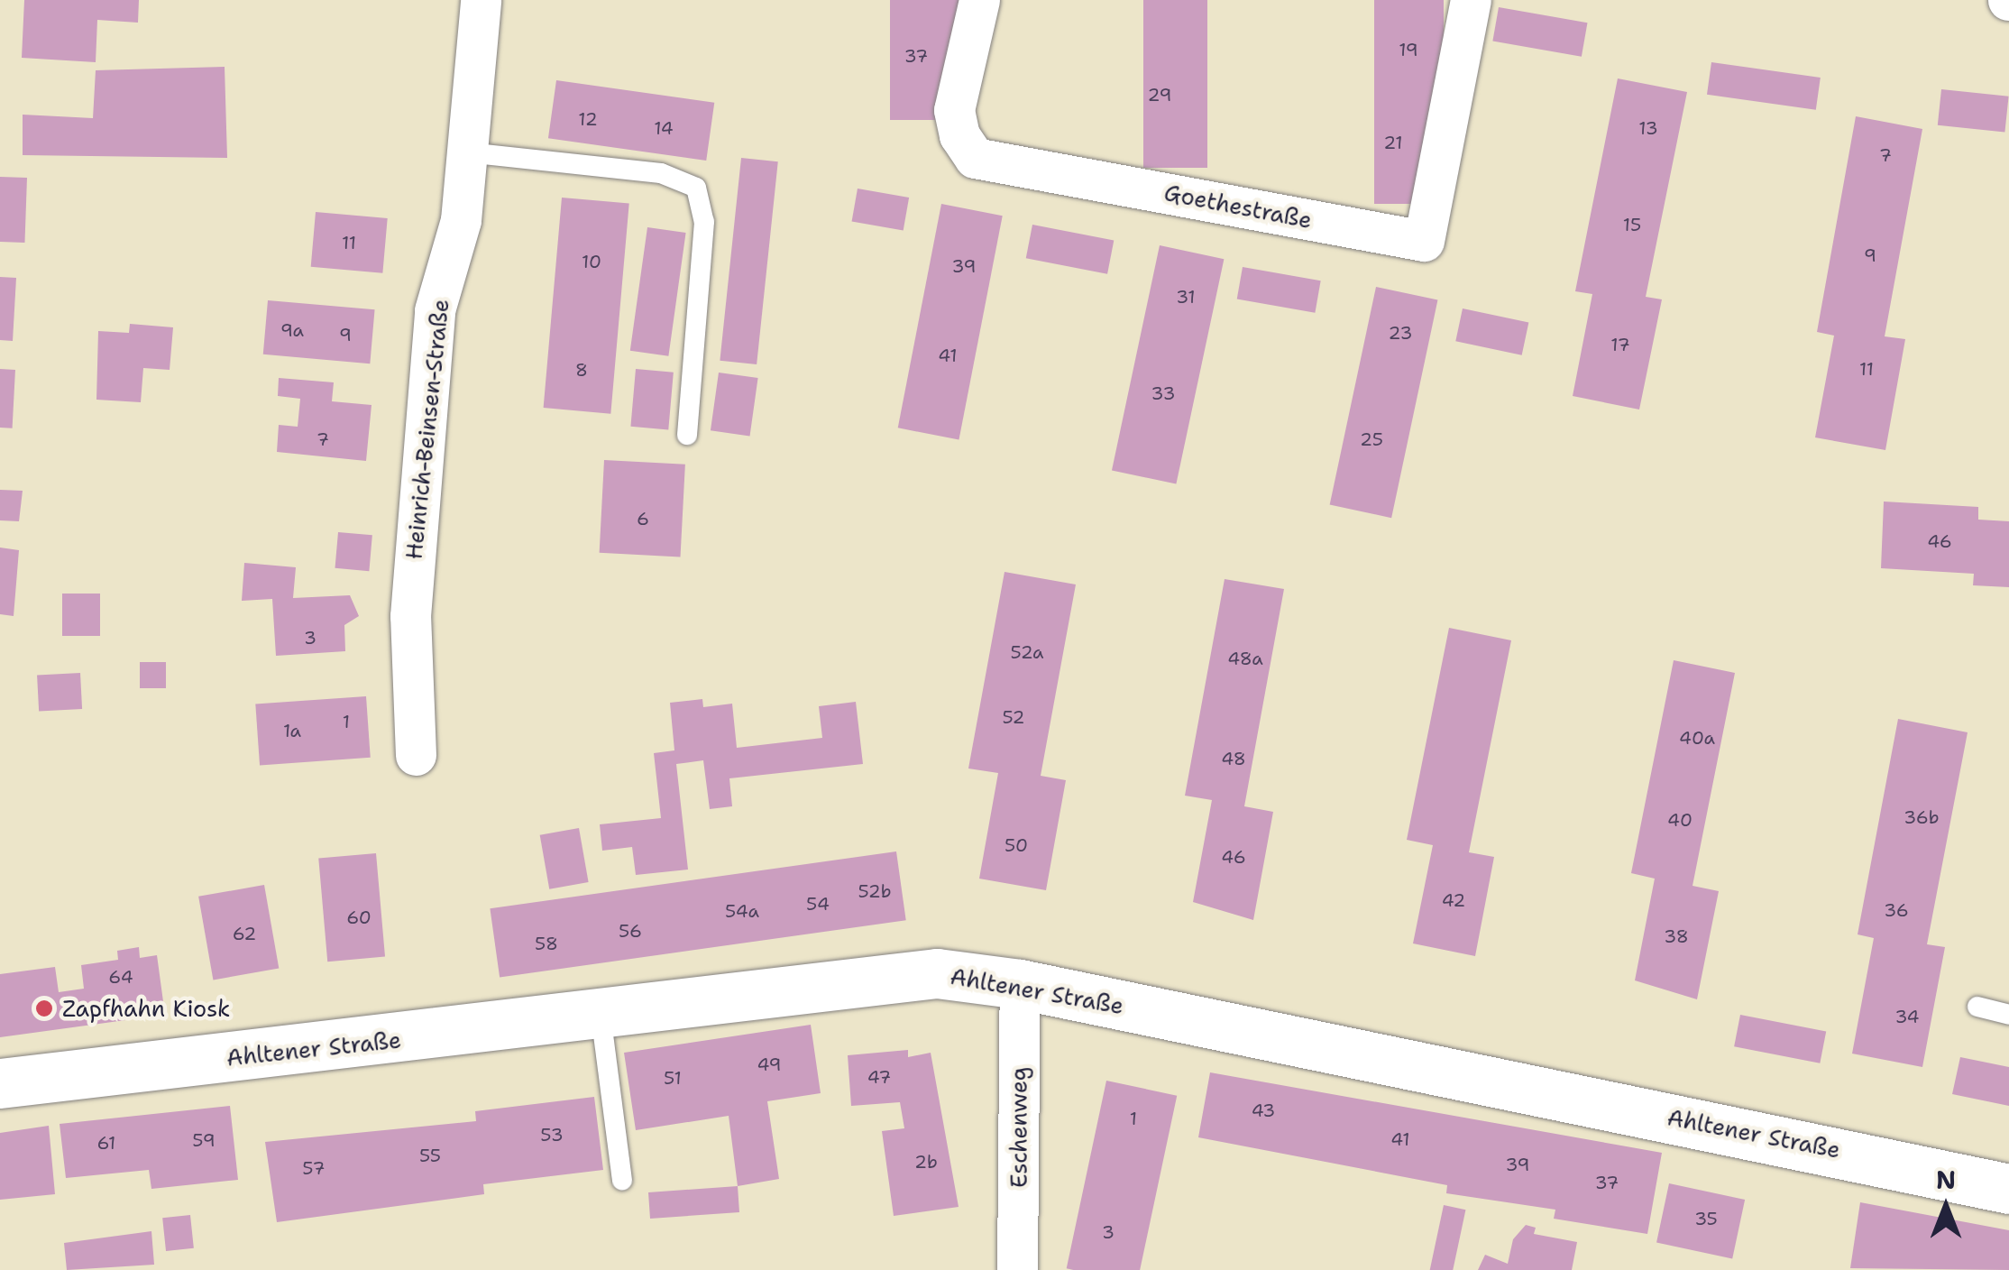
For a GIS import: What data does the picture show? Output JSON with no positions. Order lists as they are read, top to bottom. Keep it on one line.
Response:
{"streets":{"main road":["Ahltener Straße"],"street":["Goethestraße","Heinrich-Beinsen-Straße","Eschenweg"]},"crossings":[["Ahltener Straße","Eschenweg"]],"places":["Zapfhahn Kiosk"],"house_numbers":["19","37","29","12","14","13","21","7","15","11","9","10","39","31","9a","23","9","17","41","11","8","33","7","25","6","46","3","52a","48a","52","1","1a","40a","48","36b","40","50","46","52b","42","54","36","54a","60","56","62","38","58","64","34","49","47","51","43","1","53","41","59","61","55","2b","39","57","37","35","3"],"north":"top"}
